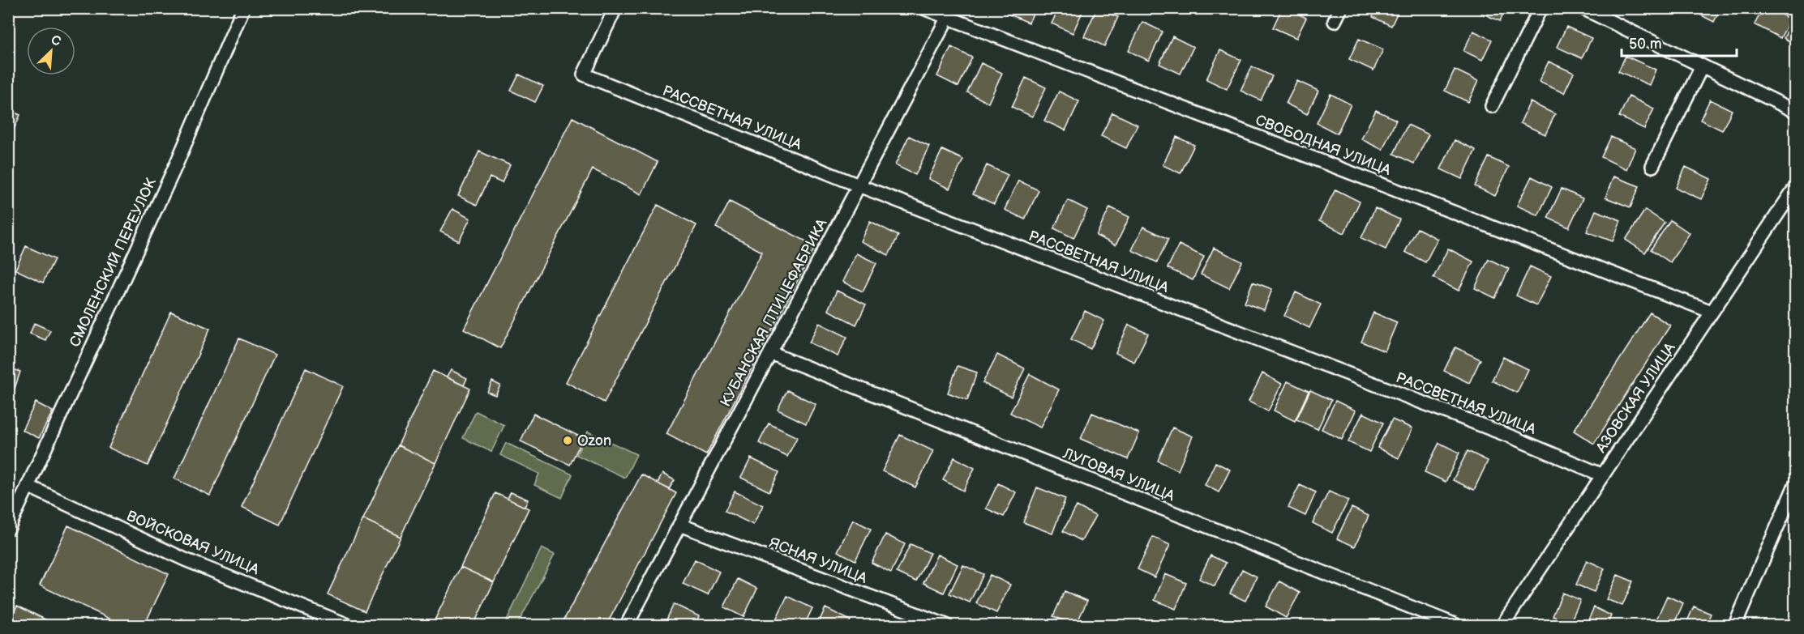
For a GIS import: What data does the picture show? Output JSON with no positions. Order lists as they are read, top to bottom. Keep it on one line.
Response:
{"streets":{"street":["РАССВЕТНАЯ УЛИЦА","СВОБОДНАЯ УЛИЦА","СМОЛЕНСКИЙ ПЕРЕУЛОК","КУБАНСКАЯ ПТИЦЕФАБРИКА","АЗОВСКАЯ УЛИЦА","ЛУГОВАЯ УЛИЦА","ВОЙСКОВАЯ УЛИЦА","ЯСНАЯ УЛИЦА"]},"crossings":[["РАССВЕТНАЯ УЛИЦА","КУБАНСКАЯ ПТИЦЕФАБРИКА"],["РАССВЕТНАЯ УЛИЦА","АЗОВСКАЯ УЛИЦА"],["СВОБОДНАЯ УЛИЦА","КУБАНСКАЯ ПТИЦЕФАБРИКА"],["СВОБОДНАЯ УЛИЦА","АЗОВСКАЯ УЛИЦА"],["СМОЛЕНСКИЙ ПЕРЕУЛОК","ВОЙСКОВАЯ УЛИЦА"],["КУБАНСКАЯ ПТИЦЕФАБРИКА","ЛУГОВАЯ УЛИЦА"],["КУБАНСКАЯ ПТИЦЕФАБРИКА","ЯСНАЯ УЛИЦА"]],"places":["Ozon"],"scale_bar":"50 m","north":"top right"}
